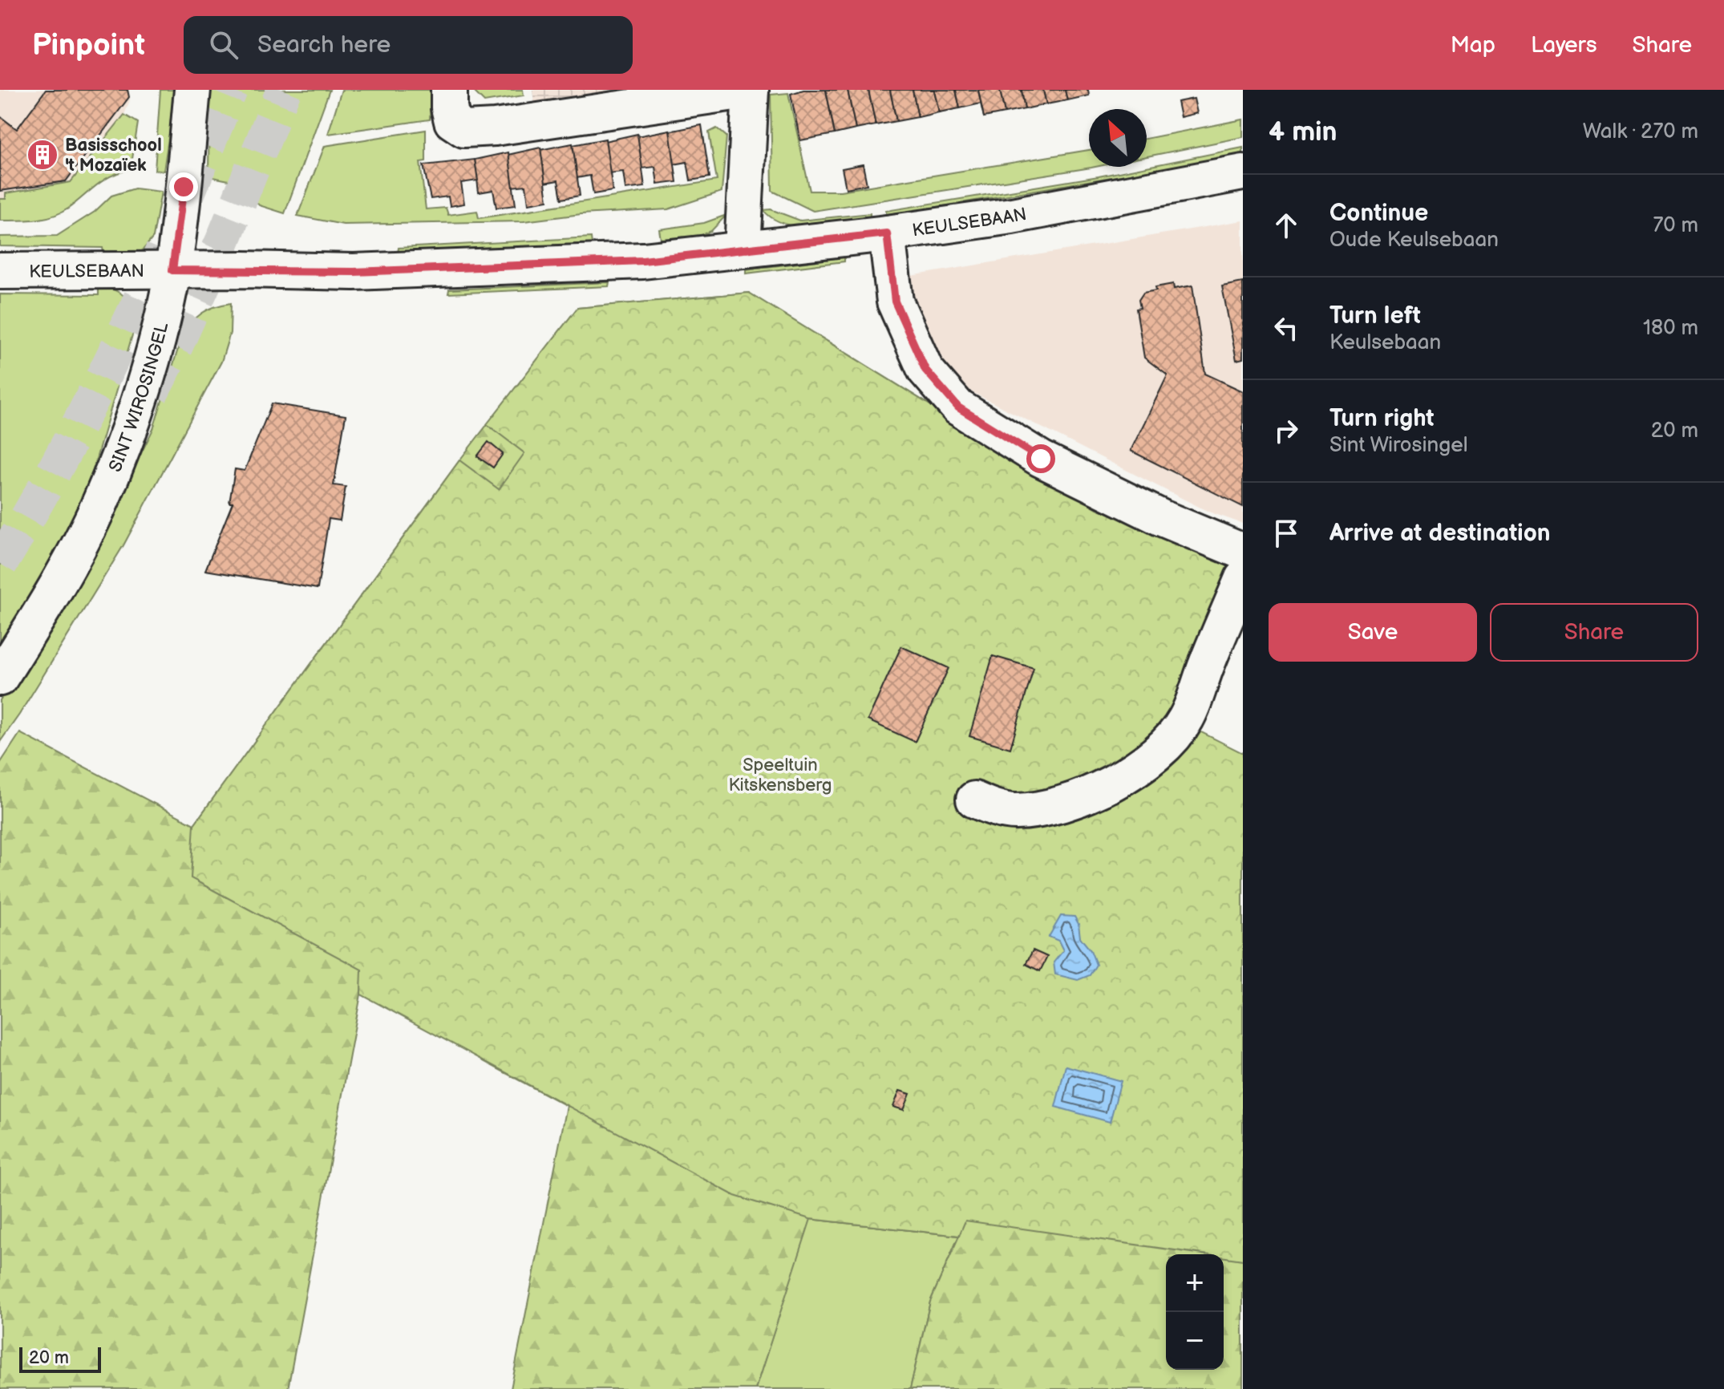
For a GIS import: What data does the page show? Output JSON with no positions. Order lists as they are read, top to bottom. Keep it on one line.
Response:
{"streets":{"street":["KEULSEBAAN","SINT WIROSINGEL"]},"crossings":[["KEULSEBAAN","SINT WIROSINGEL"]],"parks":["Speeltuin Kitskensberg"],"places":{"building":["Basisschool 't Mozaïek"]},"scale_bar":"20 m","north":"top left","page":{"header":"Pinpoint","search":"Search here","nav":["Map","Layers","Share"],"heading":["4 min","Walk · 270 m"],"list":[["Continue","Oude Keulsebaan","70 m"],["Turn left","Keulsebaan","180 m"],["Turn right","Sint Wirosingel","20 m"],"Arrive at destination"],"buttons":["Save","Share"],"map_buttons":["+","−"],"scale":"20 m"}}
